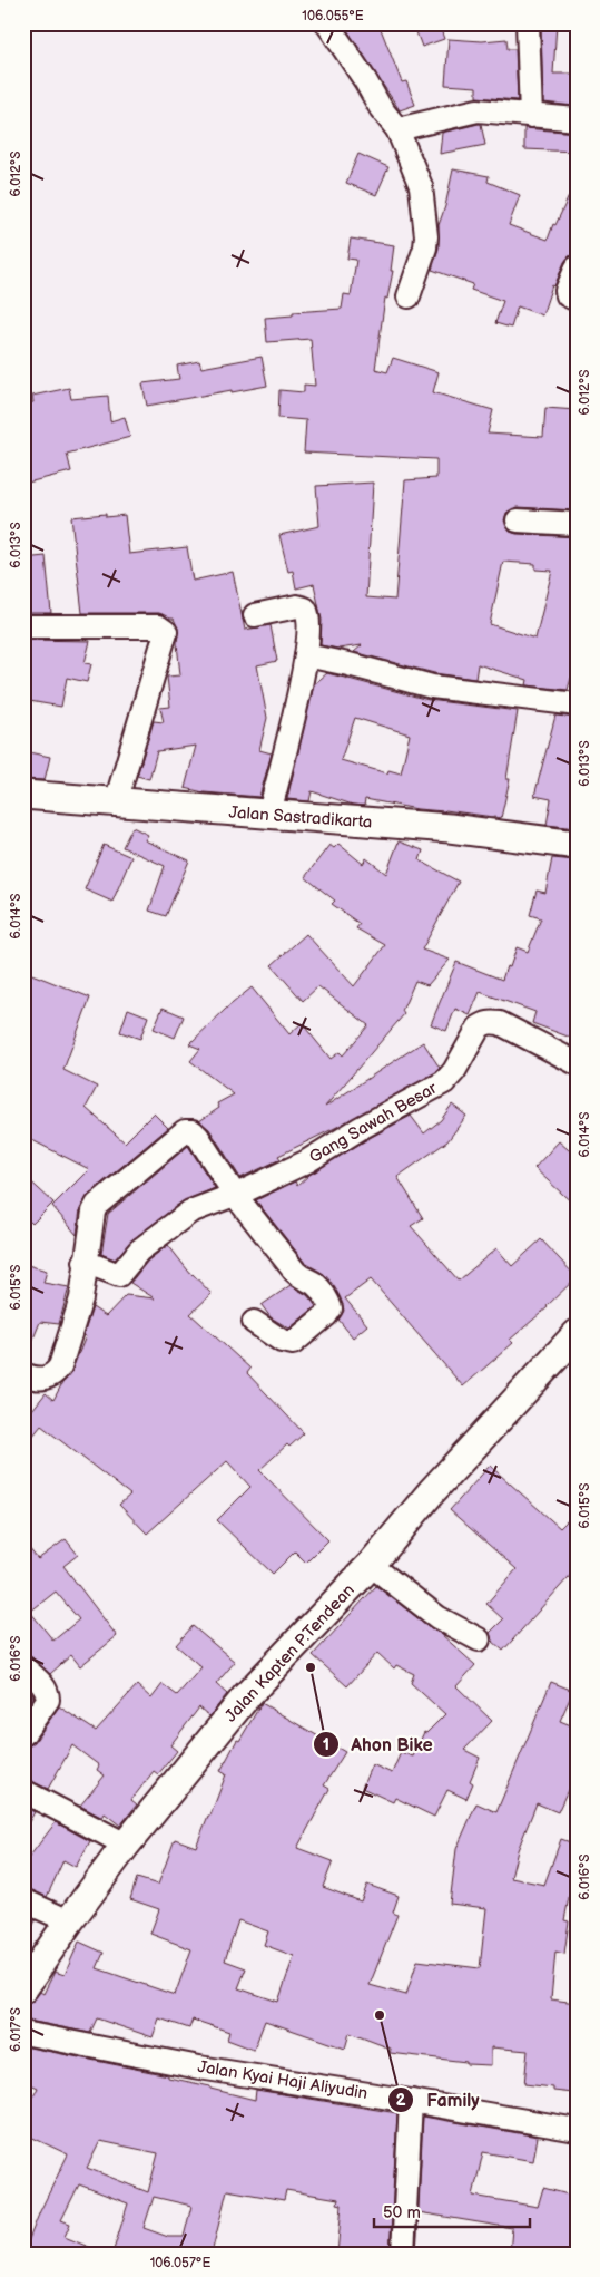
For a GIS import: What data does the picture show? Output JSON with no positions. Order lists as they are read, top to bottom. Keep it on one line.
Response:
{"streets":{"street":["Jalan Sastradikarta","Gang Sawah Besar","Jalan Kapten P.Tendean","Jalan Kyai Haji Aliyudin"]},"places":["Ahon Bike","Family"],"scale_bar":"50 m","coordinates":["106.055°E","6.012°S","6.013°S","6.014°S","6.015°S","6.016°S","6.017°S","106.057°E"]}
